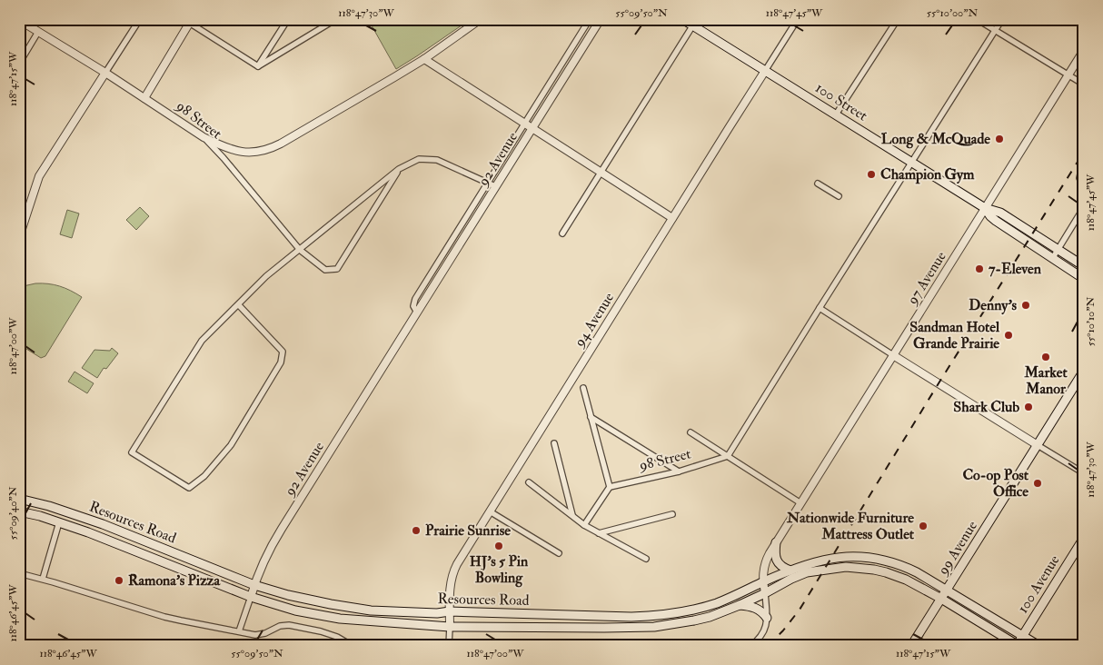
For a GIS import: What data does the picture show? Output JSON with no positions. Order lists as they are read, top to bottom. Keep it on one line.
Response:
{"streets":{"main road":["100 Street","Resources Road","99 Avenue","100 Avenue"],"street":["98 Street","92 Avenue","97 Avenue","94 Avenue"]},"crossings":[["100 Street","97 Avenue"],["100 Street","94 Avenue"],["98 Street","97 Avenue"],["92 Avenue","Resources Road"],["97 Avenue","Resources Road"],["94 Avenue","Resources Road"],["Resources Road","99 Avenue"]],"places":["Long & McQuade","Champion Gym","7-Eleven","Denny's","Sandman Hotel Grande Prairie","Market Manor","Shark Club","Co-op Post Office","Nationwide Furniture Mattress Outlet","Prairie Sunrise","HJ's 5 Pin Bowling","Ramona's Pizza"],"coordinates":["118°47'30\"W","55°09'50\"N","118°47'45\"W","55°10'00\"N","118°47'15\"W","55°10'10\"N","118°47'00\"W","55°09'40\"N","118°46'45\"W"]}
